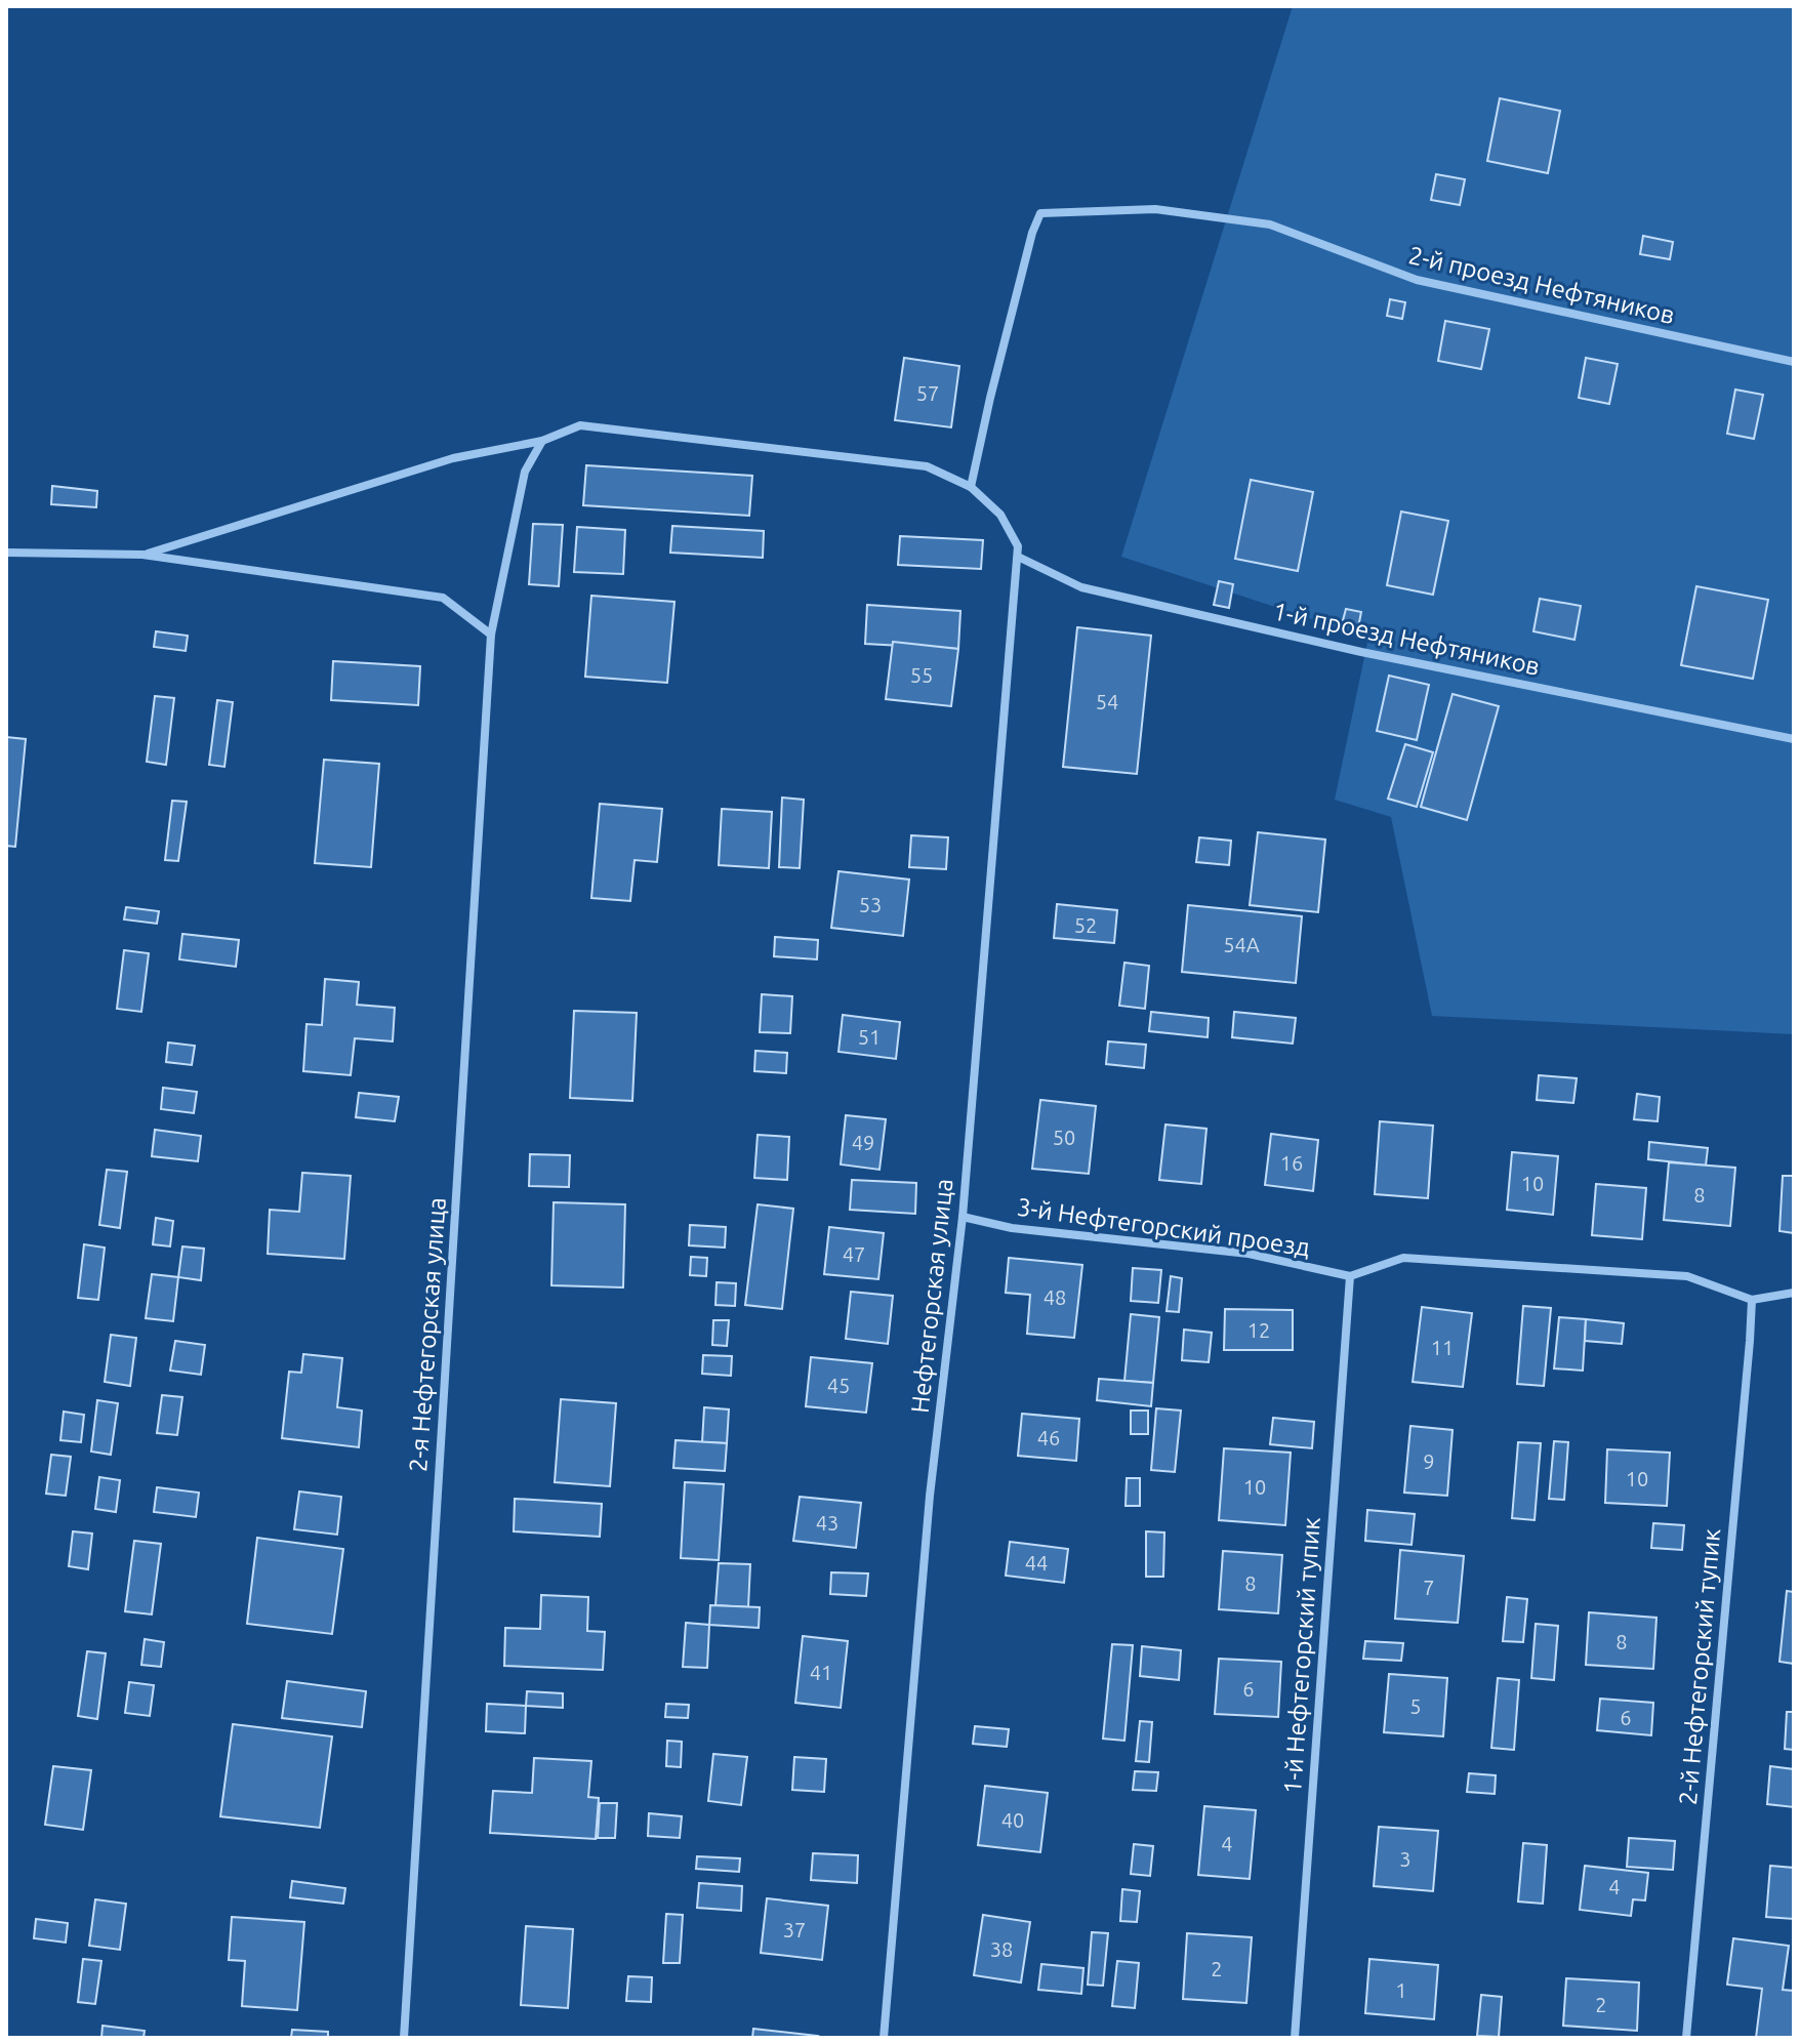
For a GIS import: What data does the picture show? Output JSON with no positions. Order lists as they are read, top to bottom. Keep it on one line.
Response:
{"streets":{"street":["2-й проезд Нефтяников","1-й проезд Нефтяников","3-й Нефтегорский проезд","Нефтегорская улица","2-я Нефтегорская улица","1-й Нефтегорский тупик","2-й Нефтегорский тупик"]},"crossings":[["1-й проезд Нефтяников","Нефтегорская улица"],["3-й Нефтегорский проезд","Нефтегорская улица"],["3-й Нефтегорский проезд","1-й Нефтегорский тупик"]],"house_numbers":["57","55","54","53","52","54А","51","50","49","16","10","8","47","48","12","11","45","46","9","10","10","43","44","8","7","8","41","6","5","6","40","4","3","4","37","38","2","1","2"]}
